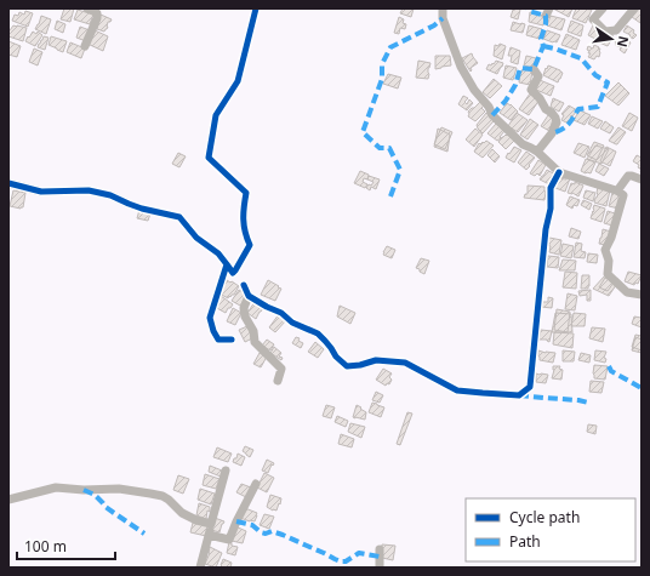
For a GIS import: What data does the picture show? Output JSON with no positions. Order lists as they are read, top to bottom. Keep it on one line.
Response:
{"legend":["Cycle path","Path"],"scale_bar":"100 m","north":"right"}
